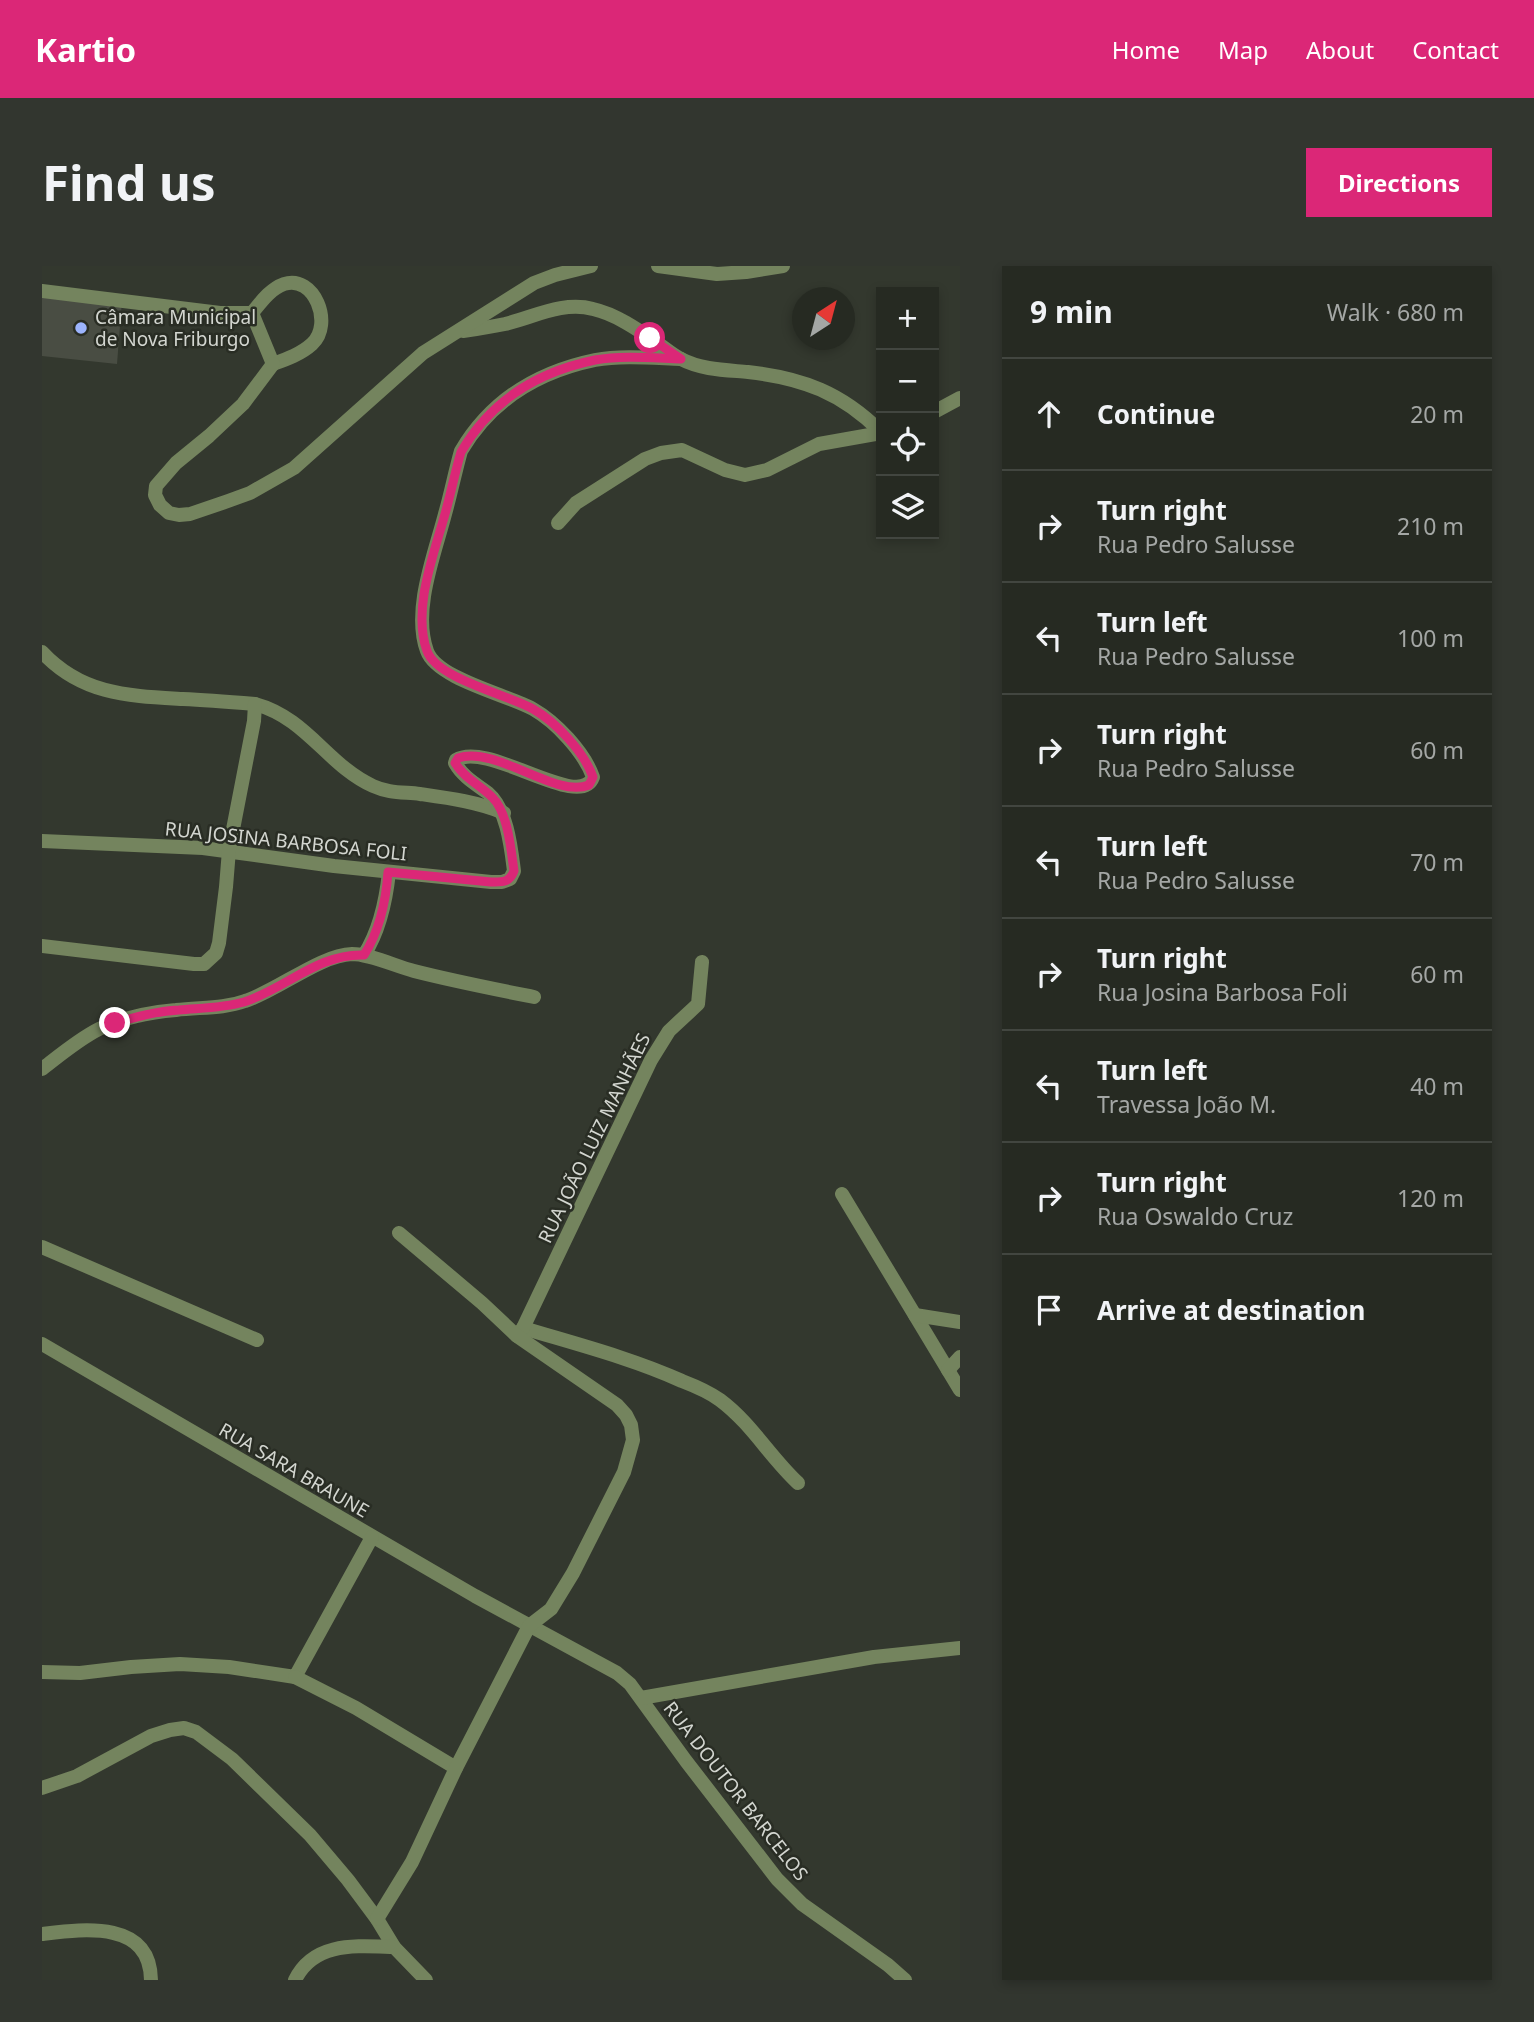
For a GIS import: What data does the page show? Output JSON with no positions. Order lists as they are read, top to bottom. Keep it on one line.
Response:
{"streets":{"street":["RUA JOSINA BARBOSA FOLI","RUA JOÃO LUIZ MANHÃES","RUA SARA BRAUNE","RUA DOUTOR BARCELOS"]},"crossings":[["RUA SARA BRAUNE","RUA DOUTOR BARCELOS"]],"places":["Câmara Municipal de Nova Friburgo"],"north":"top right","page":{"header":"Kartio","nav":["Home","Map","About","Contact"],"buttons":"Directions","title":"Find us","heading":["9 min","Walk · 680 m"],"map_buttons":["+","−"],"list":[["Continue","20 m"],["Turn right","Rua Pedro Salusse","210 m"],["Turn left","Rua Pedro Salusse","100 m"],["Turn right","Rua Pedro Salusse","60 m"],["Turn left","Rua Pedro Salusse","70 m"],["Turn right","Rua Josina Barbosa Foli","60 m"],["Turn left","Travessa João M.","40 m"],["Turn right","Rua Oswaldo Cruz","120 m"],"Arrive at destination"]}}
